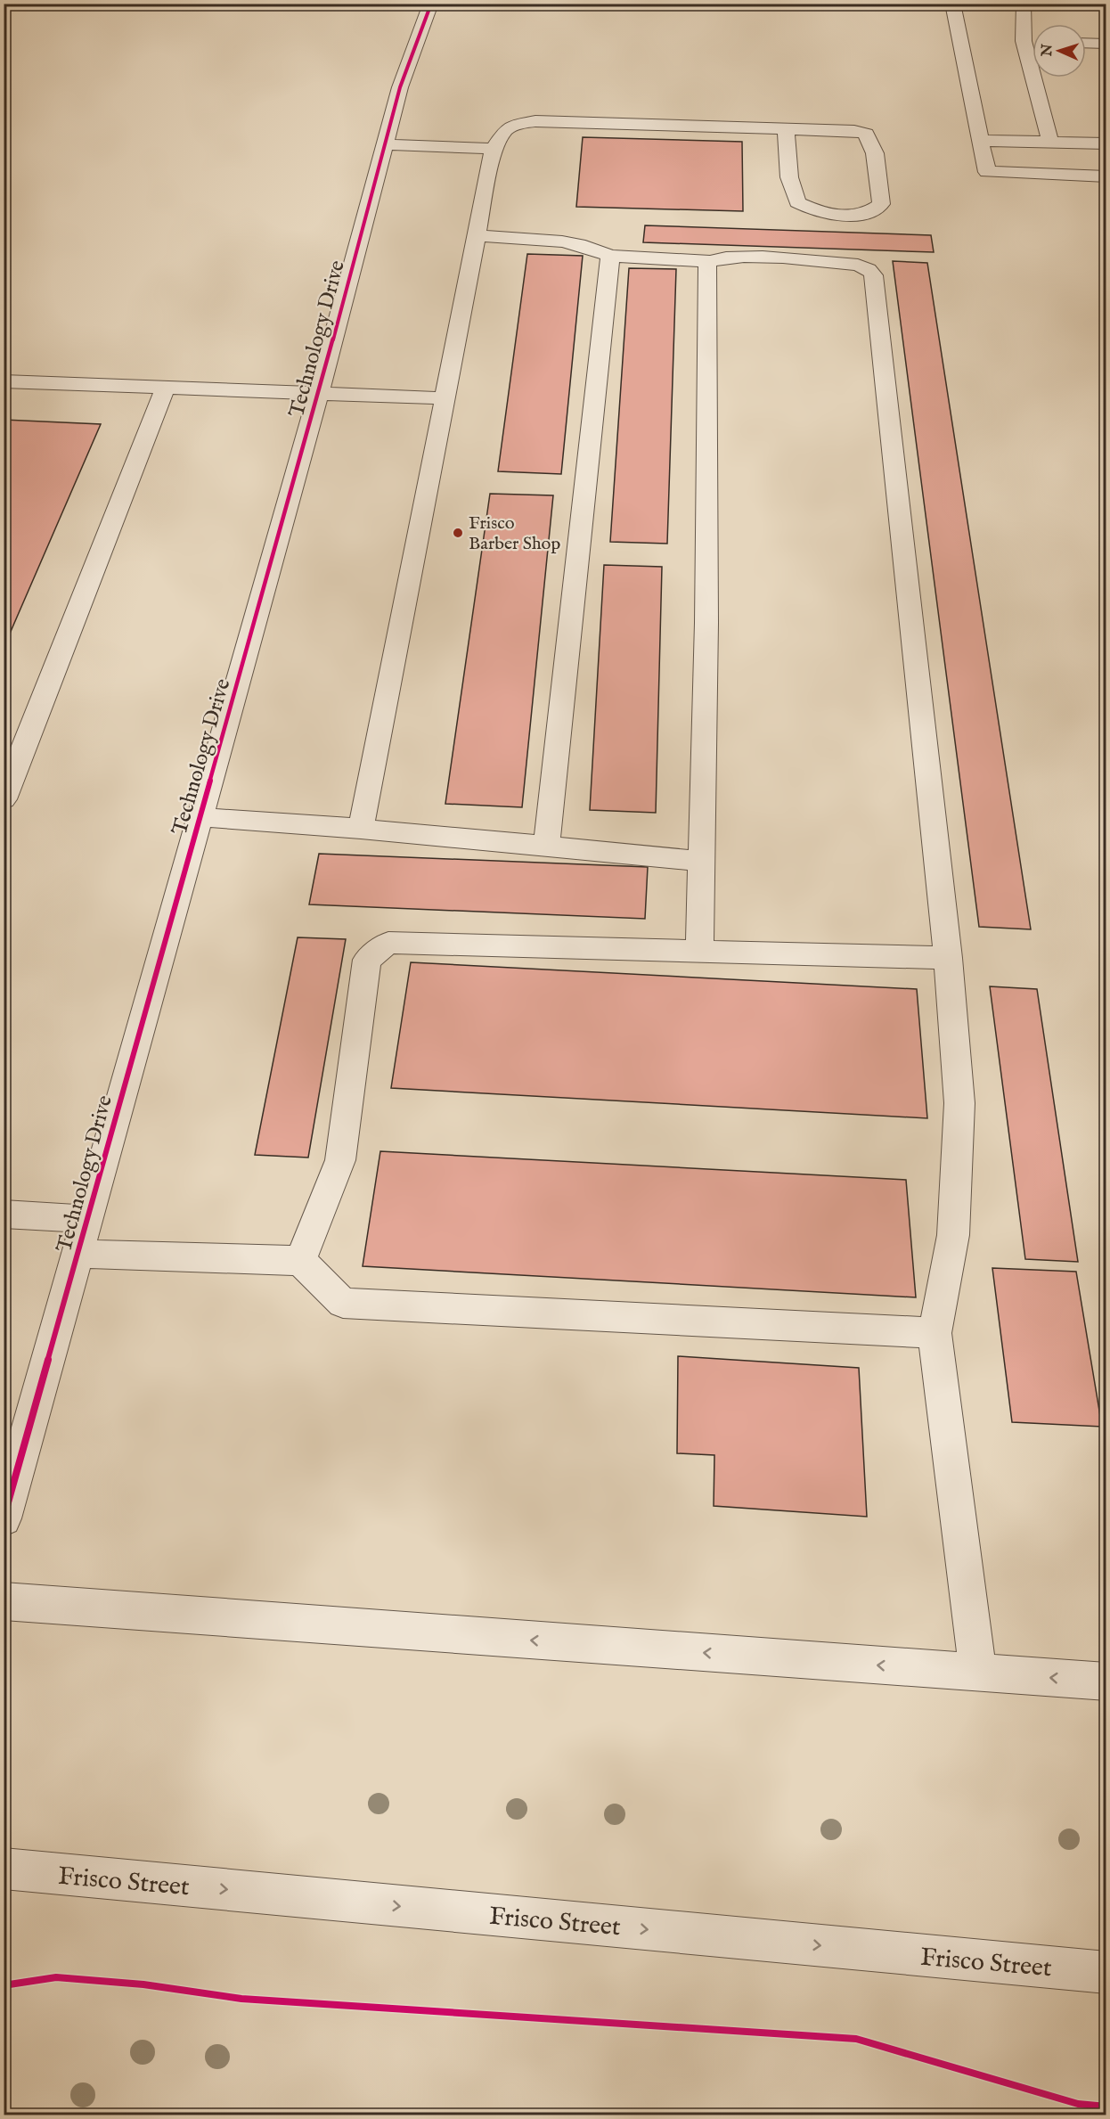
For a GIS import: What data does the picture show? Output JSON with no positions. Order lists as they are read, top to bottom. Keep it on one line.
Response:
{"streets":{"street":["Technology Drive","Frisco Street"]},"one_way":["Frisco Street"],"places":["Frisco Barber Shop"],"north":"left"}
